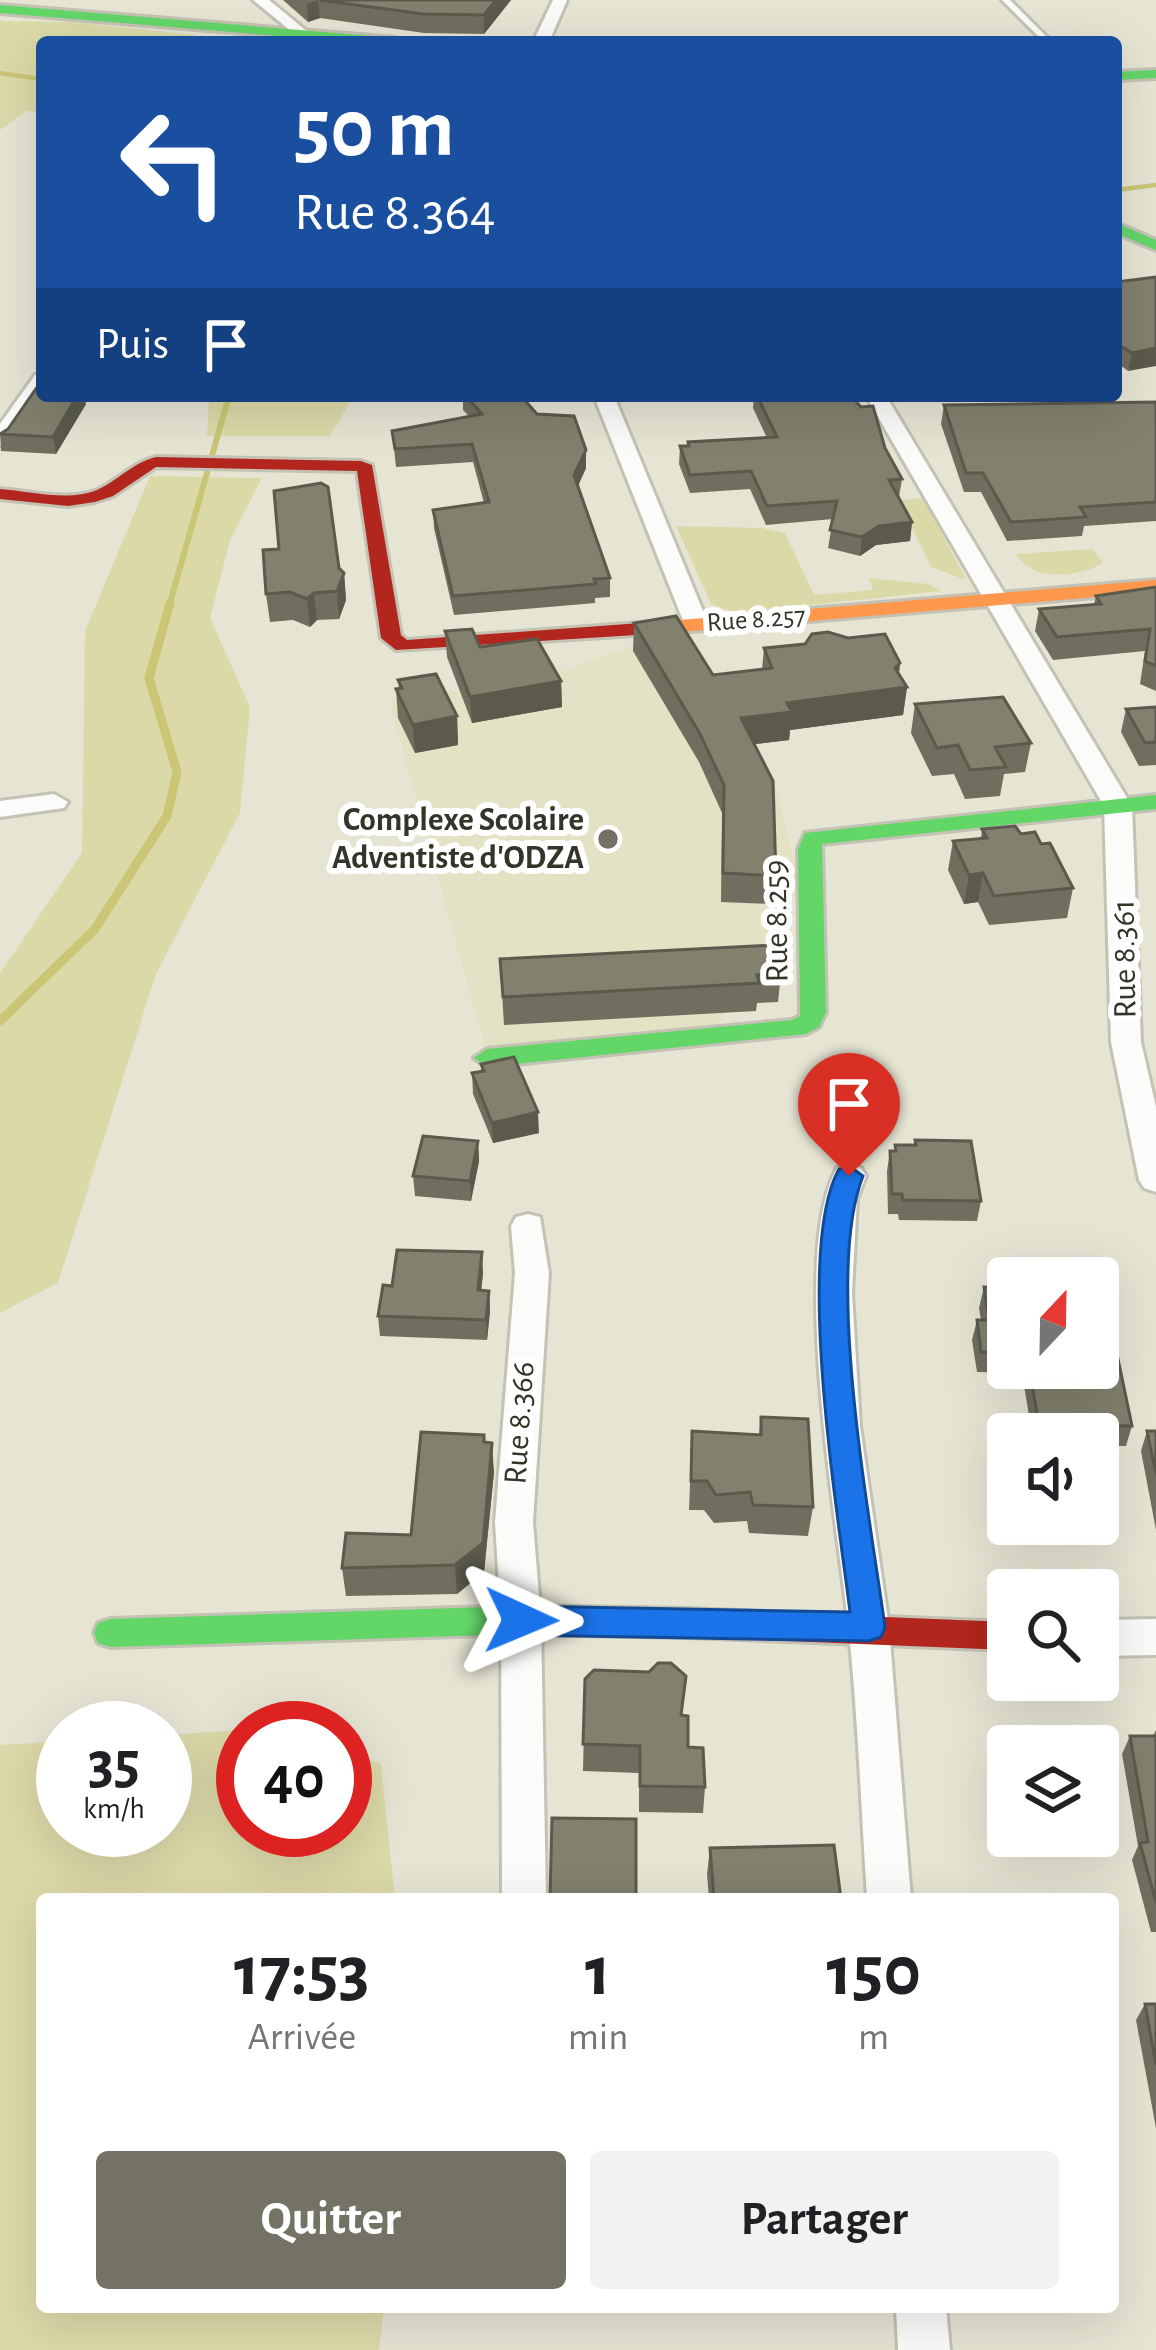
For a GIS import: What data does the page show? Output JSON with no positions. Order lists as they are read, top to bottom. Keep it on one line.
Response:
{"streets":{"main road":["Rue 8.257","Rue 8.259"],"street":["Rue 8.361","Rue 8.366"]},"crossings":[["Rue 8.259","Rue 8.361"]],"places":["Complexe Scolaire Adventiste d'ODZA"],"north":"top","page":{"turn":["50 m","Rue 8.364"],"then":"Puis","speed":"35 km/h","limit":"40","eta":["17:53","Arrivée","1","min","150","m"],"buttons":["Quitter","Partager"]}}
